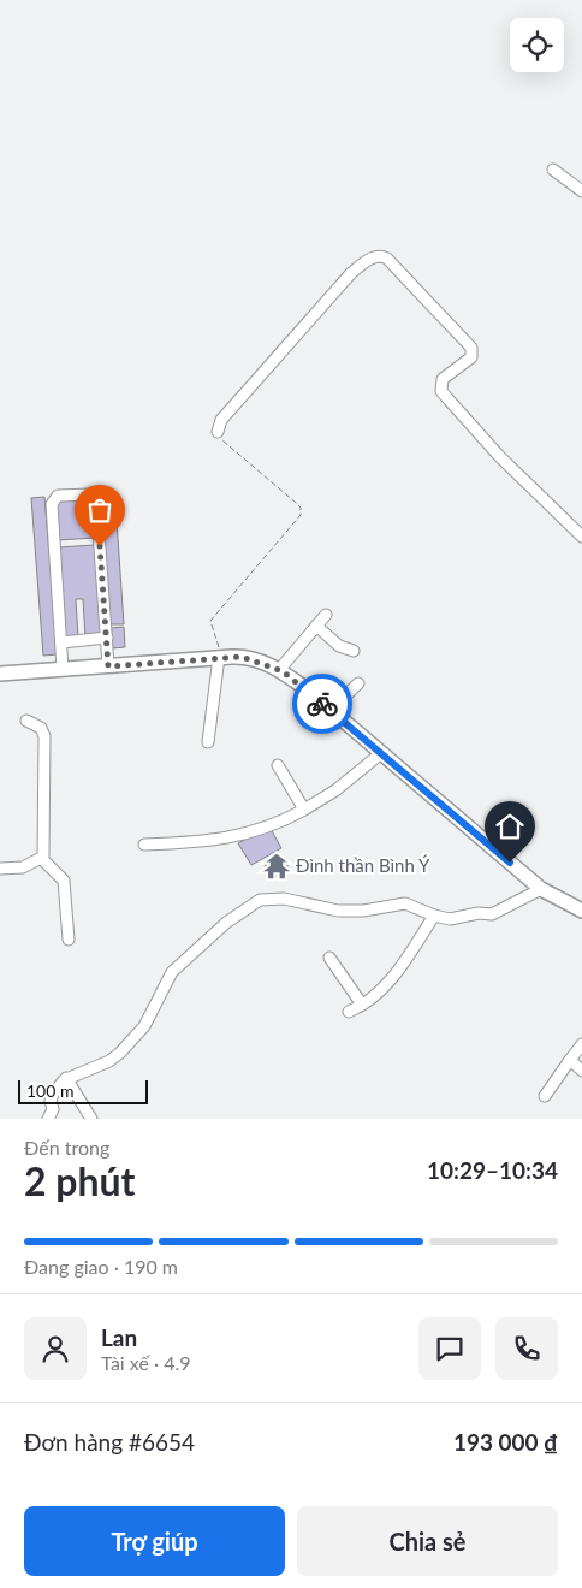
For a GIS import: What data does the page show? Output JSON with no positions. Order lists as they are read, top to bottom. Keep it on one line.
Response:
{"places":{"temple":["Đình thần Bình Ý"]},"scale_bar":"100 m","page":{"scale":"100 m","heading":["2 phút","Đến trong","10:29–10:34"],"panel":["Lan","Tài xế · 4.9","Đơn hàng #6654","193 000 ₫"],"bar":"Đang giao · 190 m","buttons":["Trợ giúp","Chia sẻ"]}}
